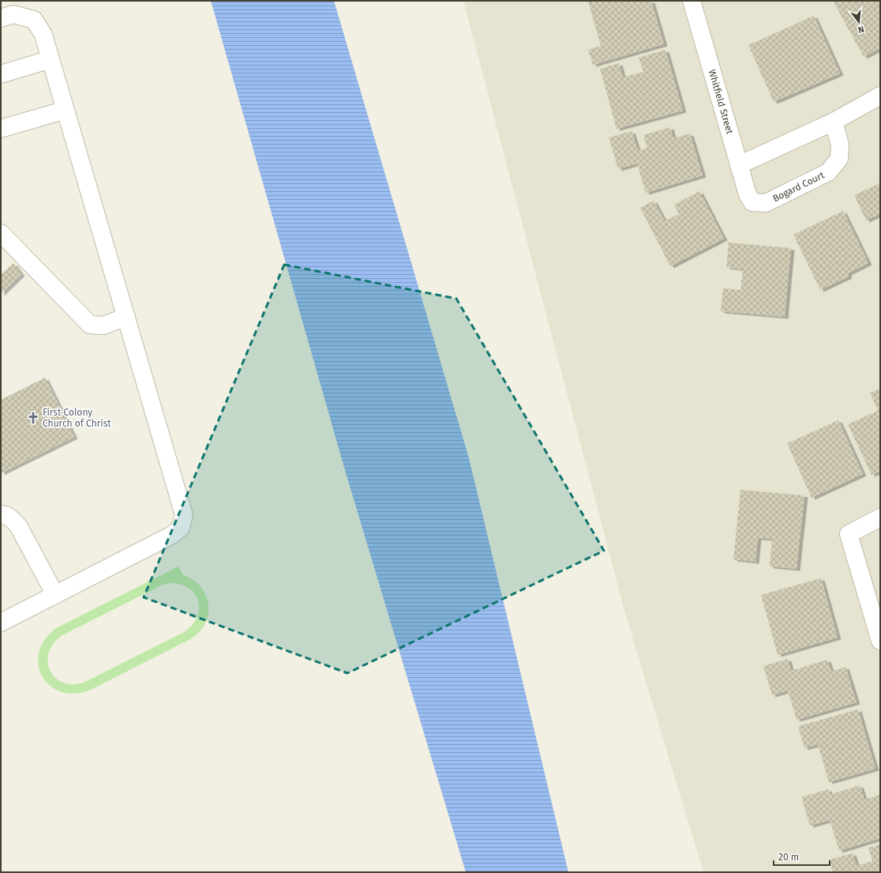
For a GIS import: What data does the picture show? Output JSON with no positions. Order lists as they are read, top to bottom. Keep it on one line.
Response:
{"streets":{"street":["Whitfield Street","Bogard Court"]},"crossings":[["Whitfield Street","Bogard Court"]],"places":{"church":["First Colony Church of Christ"]},"scale_bar":"20 m","north":"bottom"}
